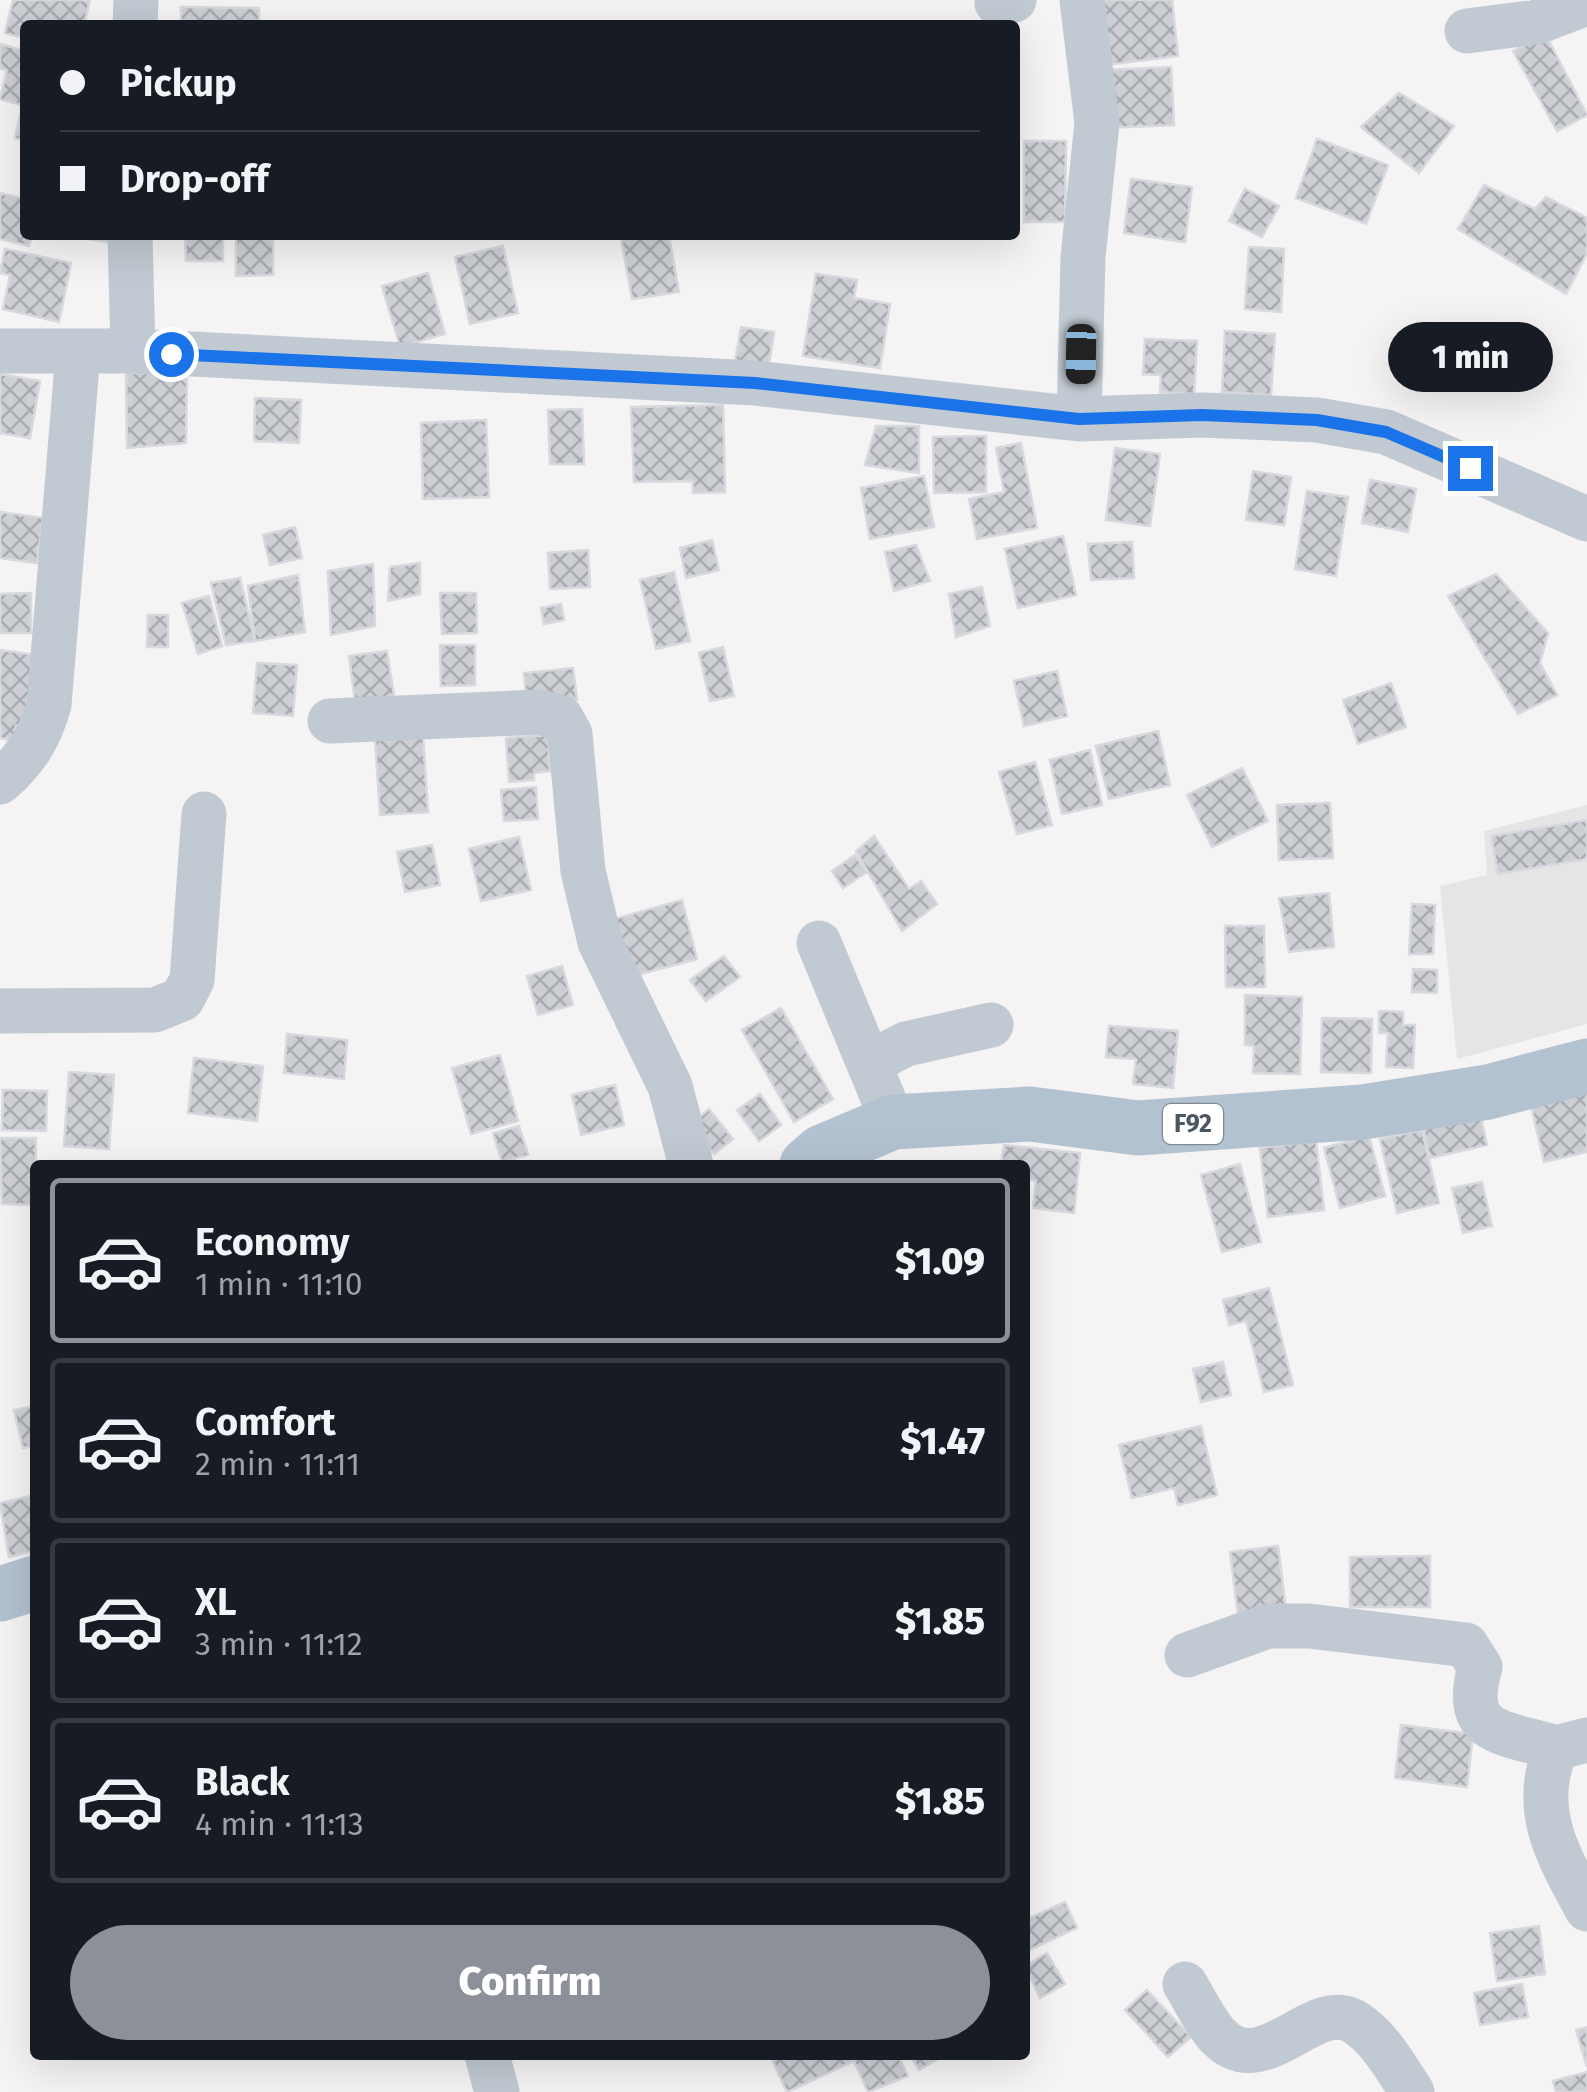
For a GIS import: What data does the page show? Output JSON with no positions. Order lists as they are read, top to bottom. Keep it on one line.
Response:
{"streets":{"main road":["F92"]},"page":{"banner":["Pickup","Drop-off"],"bubble":"1 min","list":[{"name":"Economy","note":"1 min · 11:10","value":"$1.09"},{"name":"Comfort","note":"2 min · 11:11","value":"$1.47"},{"name":"XL","note":"3 min · 11:12","value":"$1.85"},{"name":"Black","note":"4 min · 11:13","value":"$1.85"}],"buttons":"Confirm"}}
